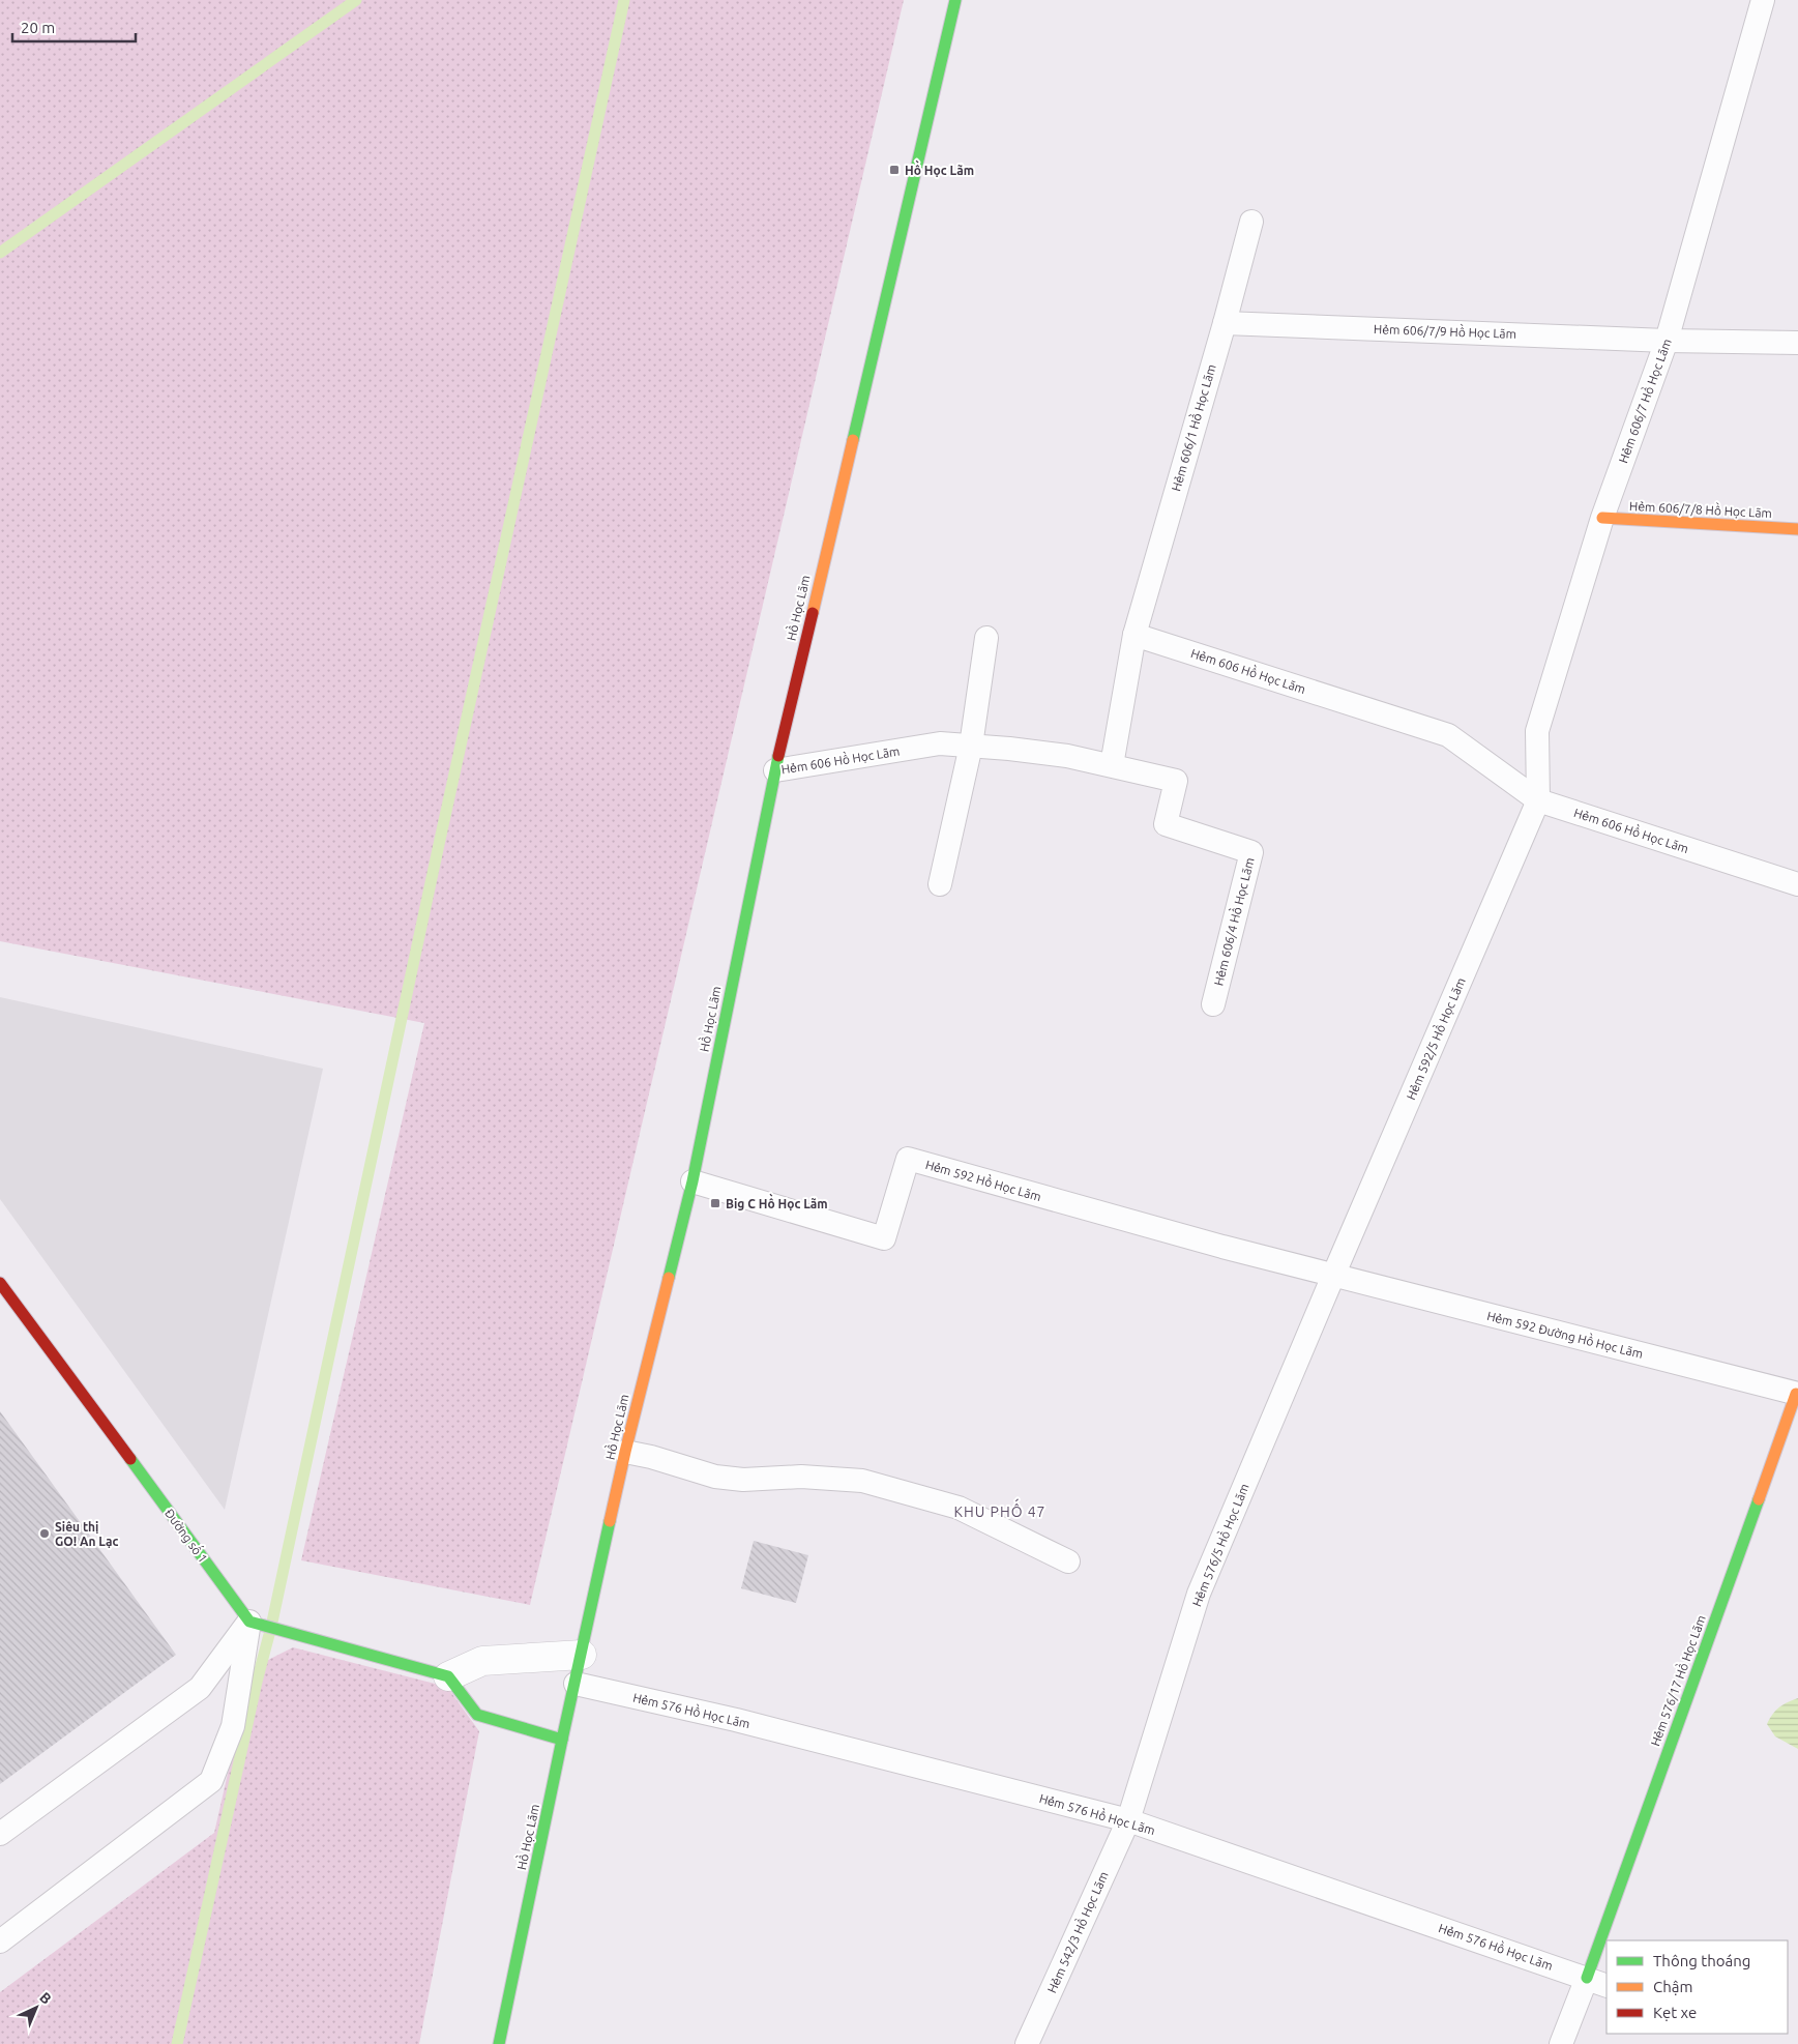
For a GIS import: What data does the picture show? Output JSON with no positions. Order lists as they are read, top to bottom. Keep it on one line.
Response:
{"streets":{"main road":["Hẻm 606/7/8 Hồ Học Lãm","Hồ Học Lãm","Đường số 1","Hẻm 576/17 Hồ Học Lãm"],"lane":["Hẻm 606/7/9 Hồ Học Lãm","Hẻm 606/7 Hồ Học Lãm","Hẻm 606/1 Hồ Học Lãm","Hẻm 606 Hồ Học Lãm","Hẻm 606/4 Hồ Học Lãm","Hẻm 592/5 Hồ Học Lãm","Hẻm 592 Hồ Học Lãm","Hẻm 592 Đường Hồ Học Lãm","Hẻm 576/5 Hồ Học Lãm","Hẻm 576 Hồ Học Lãm","Hẻm 542/3 Hồ Học Lãm"]},"crossings":[["Hẻm 606/7/9 Hồ Học Lãm","Hẻm 606/7 Hồ Học Lãm"],["Hẻm 606/7/9 Hồ Học Lãm","Hẻm 606/1 Hồ Học Lãm"],["Hẻm 606/7 Hồ Học Lãm","Hẻm 606/7/8 Hồ Học Lãm"],["Hẻm 606/7 Hồ Học Lãm","Hẻm 606 Hồ Học Lãm"],["Hẻm 606/7 Hồ Học Lãm","Hẻm 592/5 Hồ Học Lãm"],["Hẻm 606/1 Hồ Học Lãm","Hẻm 606 Hồ Học Lãm"],["Hồ Học Lãm","Hẻm 606 Hồ Học Lãm"],["Hồ Học Lãm","Hẻm 592 Hồ Học Lãm"],["Hồ Học Lãm","Hẻm 576 Hồ Học Lãm"],["Hẻm 606 Hồ Học Lãm","Hẻm 606/4 Hồ Học Lãm"],["Hẻm 606 Hồ Học Lãm","Hẻm 592/5 Hồ Học Lãm"],["Hẻm 592/5 Hồ Học Lãm","Hẻm 592 Hồ Học Lãm"],["Hẻm 592/5 Hồ Học Lãm","Hẻm 592 Đường Hồ Học Lãm"],["Hẻm 592/5 Hồ Học Lãm","Hẻm 576/5 Hồ Học Lãm"],["Hẻm 592 Hồ Học Lãm","Hẻm 592 Đường Hồ Học Lãm"],["Hẻm 592 Hồ Học Lãm","Hẻm 576/5 Hồ Học Lãm"],["Hẻm 592 Đường Hồ Học Lãm","Hẻm 576/5 Hồ Học Lãm"],["Hẻm 592 Đường Hồ Học Lãm","Hẻm 576/17 Hồ Học Lãm"],["Hẻm 576/5 Hồ Học Lãm","Hẻm 576 Hồ Học Lãm"],["Hẻm 576/5 Hồ Học Lãm","Hẻm 542/3 Hồ Học Lãm"],["Hẻm 576/17 Hồ Học Lãm","Hẻm 576 Hồ Học Lãm"],["Hẻm 576 Hồ Học Lãm","Hẻm 542/3 Hồ Học Lãm"]],"districts":["KHU PHỐ 47"],"places":{"transit":["Hồ Học Lãm","Big C Hồ Học Lãm"],"other":["Siêu thị GO! An Lạc"]},"legend":["Thông thoáng","Chậm","Kẹt xe"],"scale_bar":"20 m","north":"top right"}
